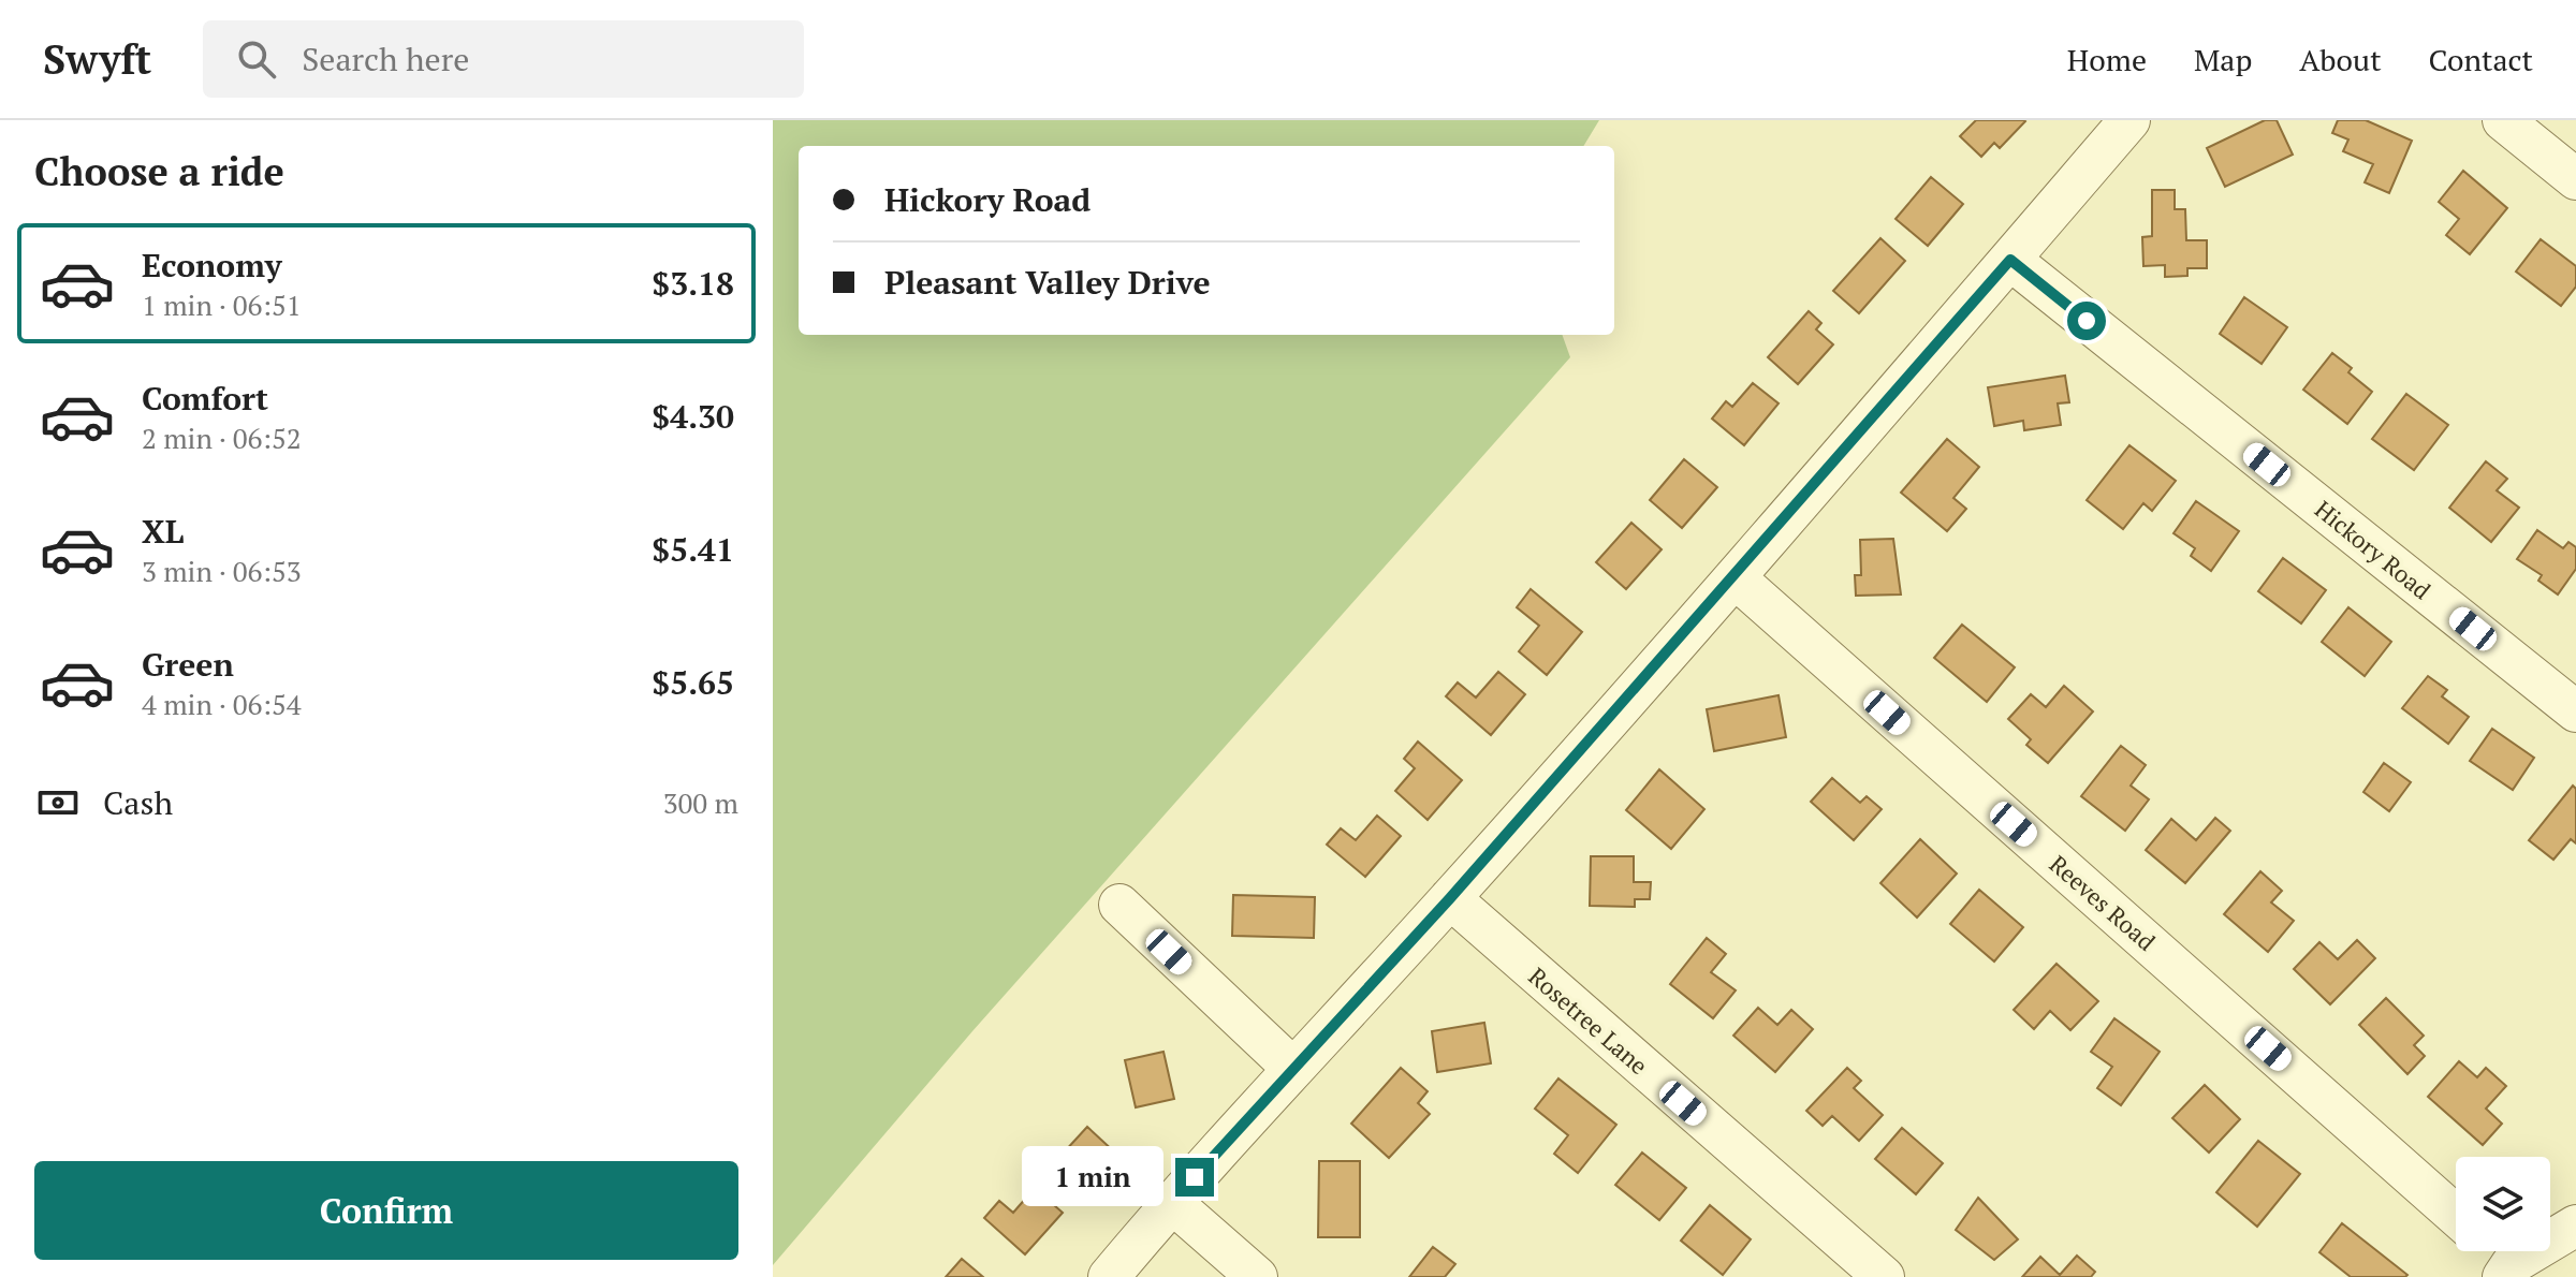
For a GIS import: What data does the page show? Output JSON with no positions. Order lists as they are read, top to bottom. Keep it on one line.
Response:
{"streets":{"street":["Hickory Road","Reeves Road","Rosetree Lane"]},"page":{"header":"Swyft","search":"Search here","nav":["Home","Map","About","Contact"],"heading":"Choose a ride","banner":["Hickory Road","Pleasant Valley Drive"],"list":[{"name":"Economy","note":"1 min · 06:51","value":"$3.18"},{"name":"Comfort","note":"2 min · 06:52","value":"$4.30"},{"name":"XL","note":"3 min · 06:53","value":"$5.41"},{"name":"Green","note":"4 min · 06:54","value":"$5.65"}],"pay":["Cash","300 m"],"buttons":"Confirm","bubble":"1 min"}}
